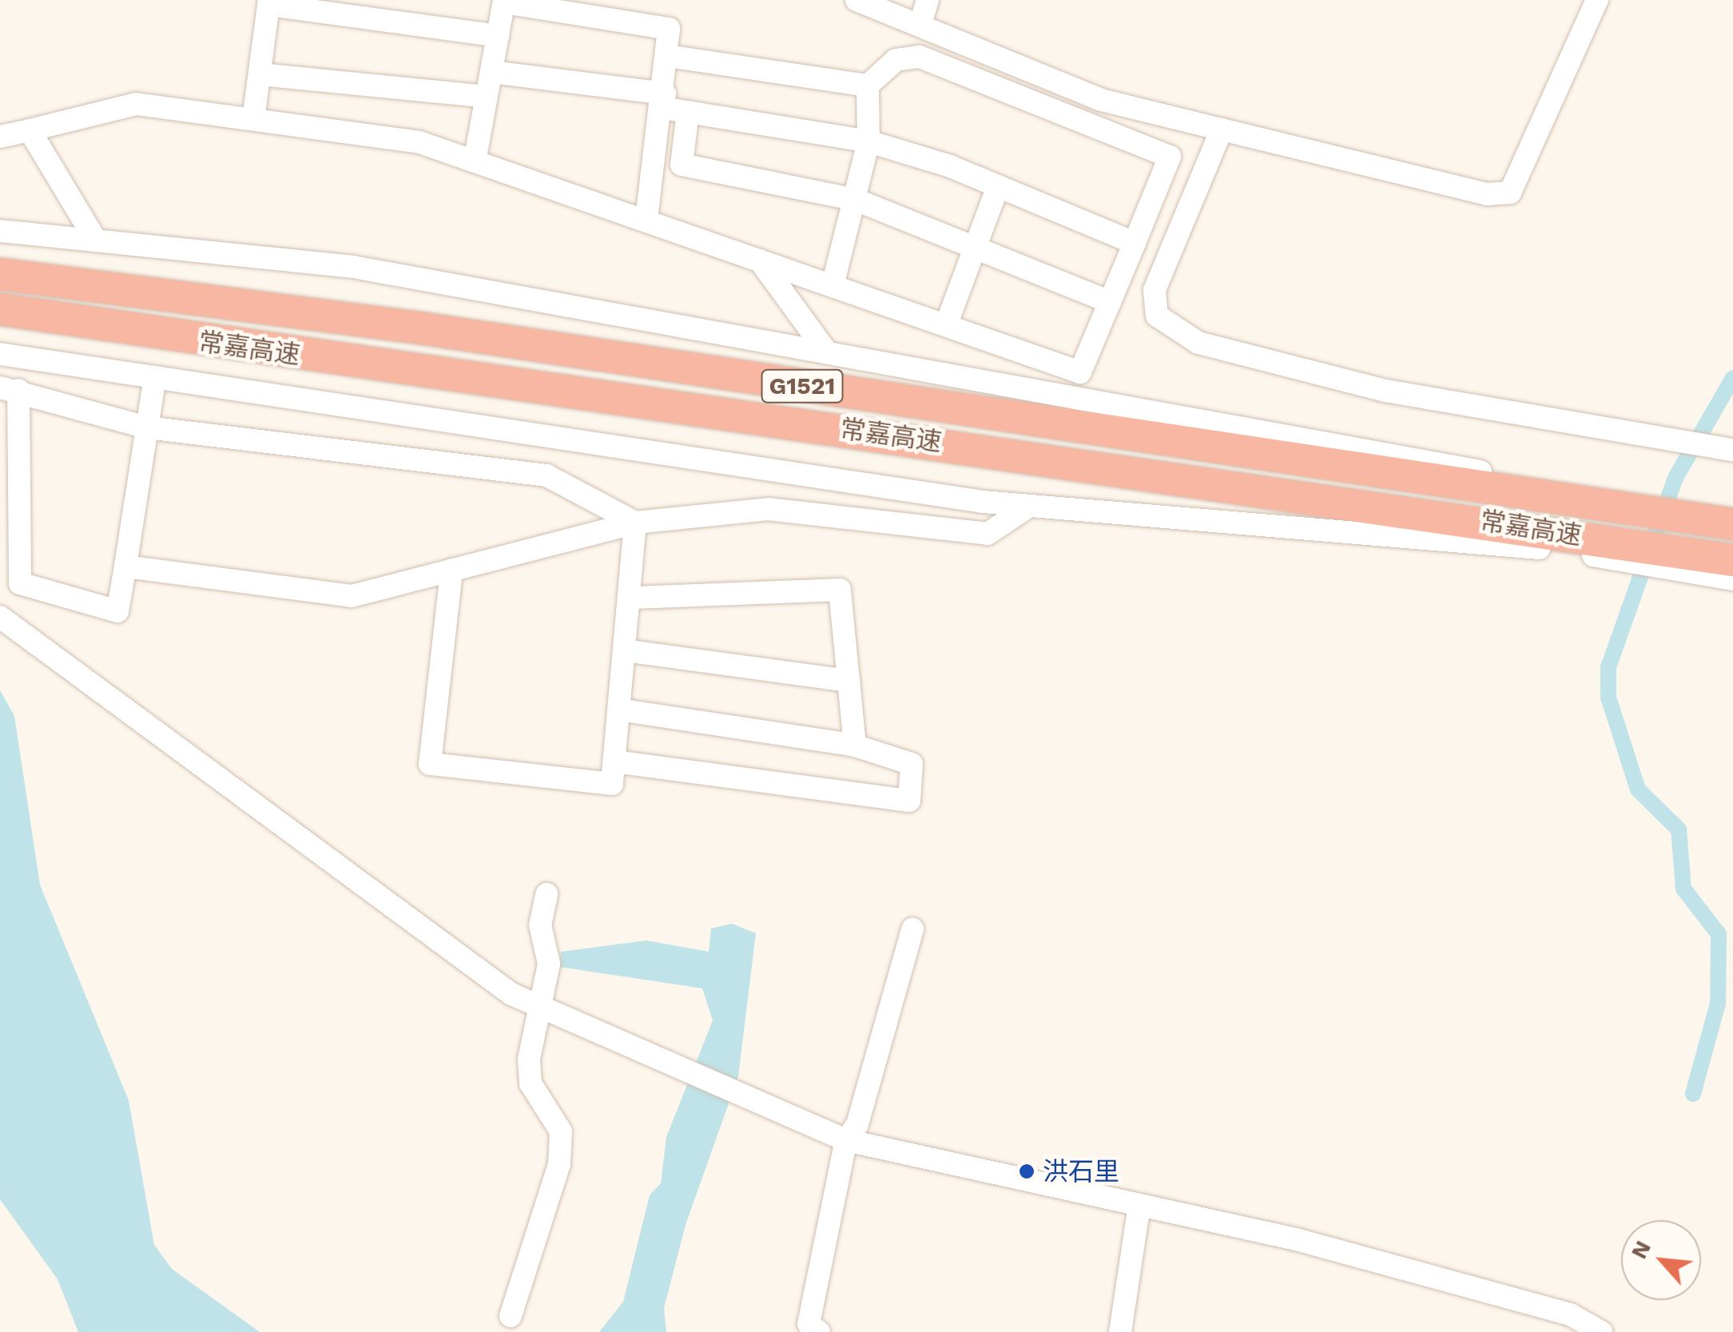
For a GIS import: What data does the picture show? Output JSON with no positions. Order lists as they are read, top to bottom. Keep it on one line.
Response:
{"streets":{"highway":["常嘉高速","G1521"]},"places":["洪石里"],"north":"top left"}
